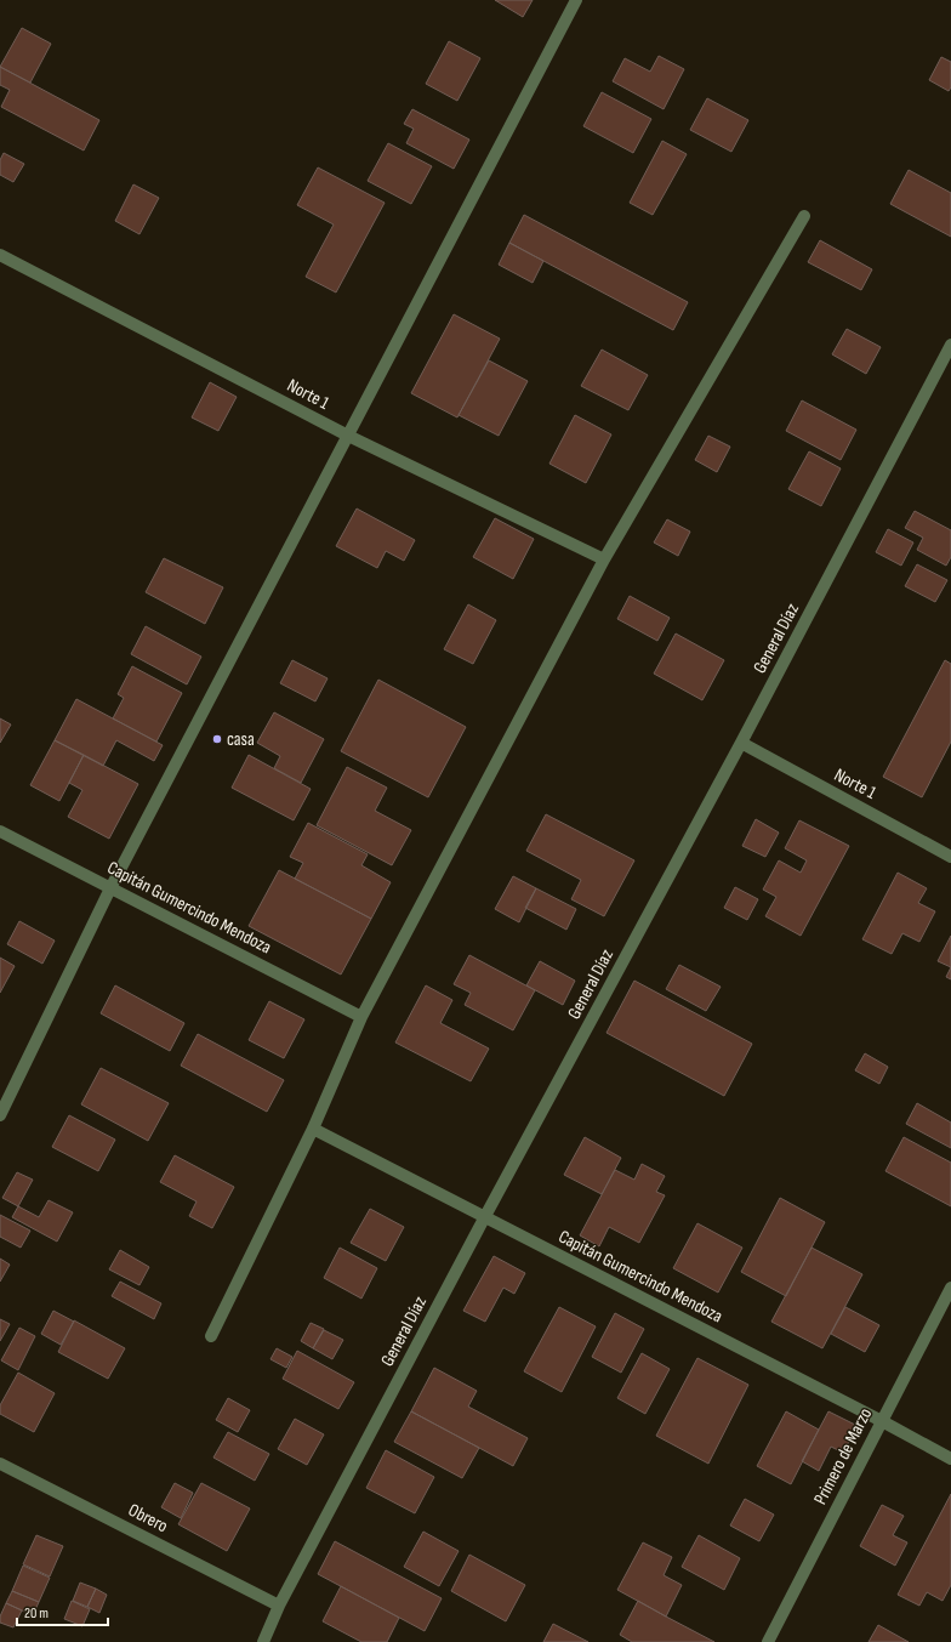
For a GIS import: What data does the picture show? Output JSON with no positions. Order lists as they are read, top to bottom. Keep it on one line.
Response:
{"streets":{"street":["Norte 1","General Díaz","Capitán Gumercindo Mendoza","Primero de Marzo","Obrero"]},"crossings":[["Norte 1","General Díaz"],["General Díaz","Capitán Gumercindo Mendoza"],["General Díaz","Obrero"],["Capitán Gumercindo Mendoza","Primero de Marzo"]],"places":["casa"],"scale_bar":"20 m"}
